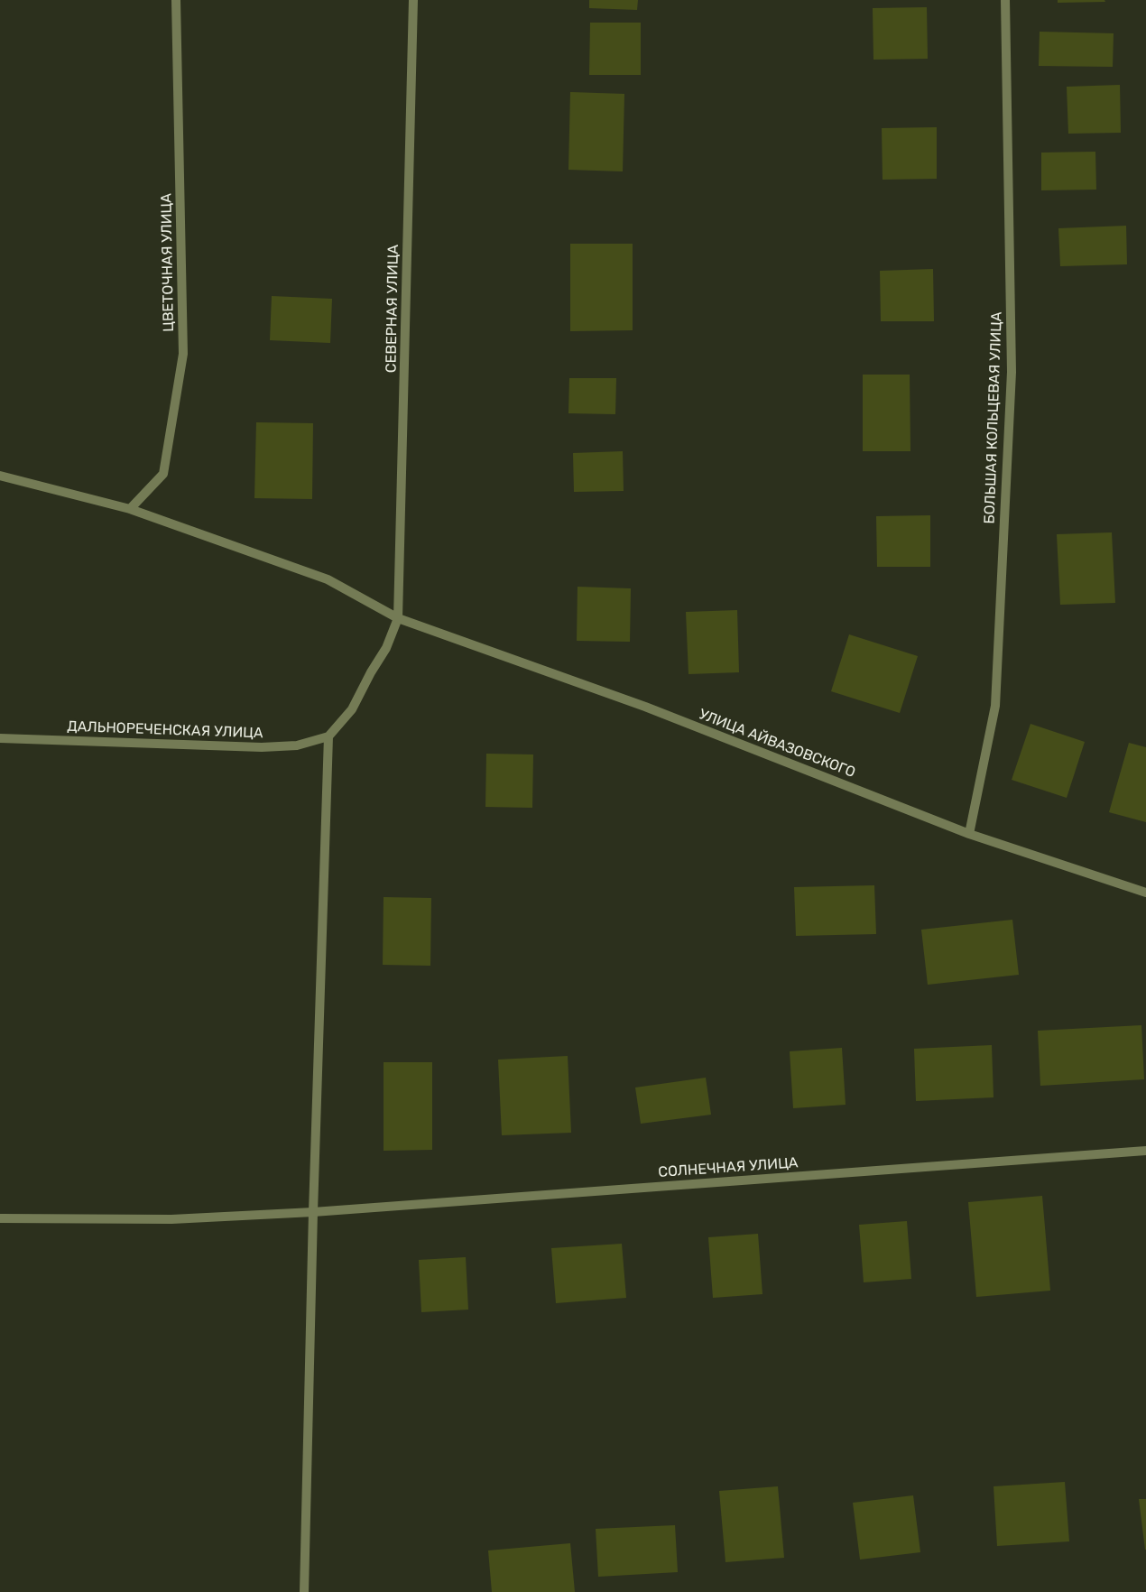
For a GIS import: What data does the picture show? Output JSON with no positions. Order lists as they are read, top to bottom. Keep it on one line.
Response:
{"streets":{"street":["ЦВЕТОЧНАЯ УЛИЦА","СЕВЕРНАЯ УЛИЦА","БОЛЬШАЯ КОЛЬЦЕВАЯ УЛИЦА","ДАЛЬНОРЕЧЕНСКАЯ УЛИЦА","УЛИЦА АЙВАЗОВСКОГО","СОЛНЕЧНАЯ УЛИЦА"]},"crossings":[["ЦВЕТОЧНАЯ УЛИЦА","УЛИЦА АЙВАЗОВСКОГО"],["СЕВЕРНАЯ УЛИЦА","УЛИЦА АЙВАЗОВСКОГО"],["БОЛЬШАЯ КОЛЬЦЕВАЯ УЛИЦА","УЛИЦА АЙВАЗОВСКОГО"]]}
